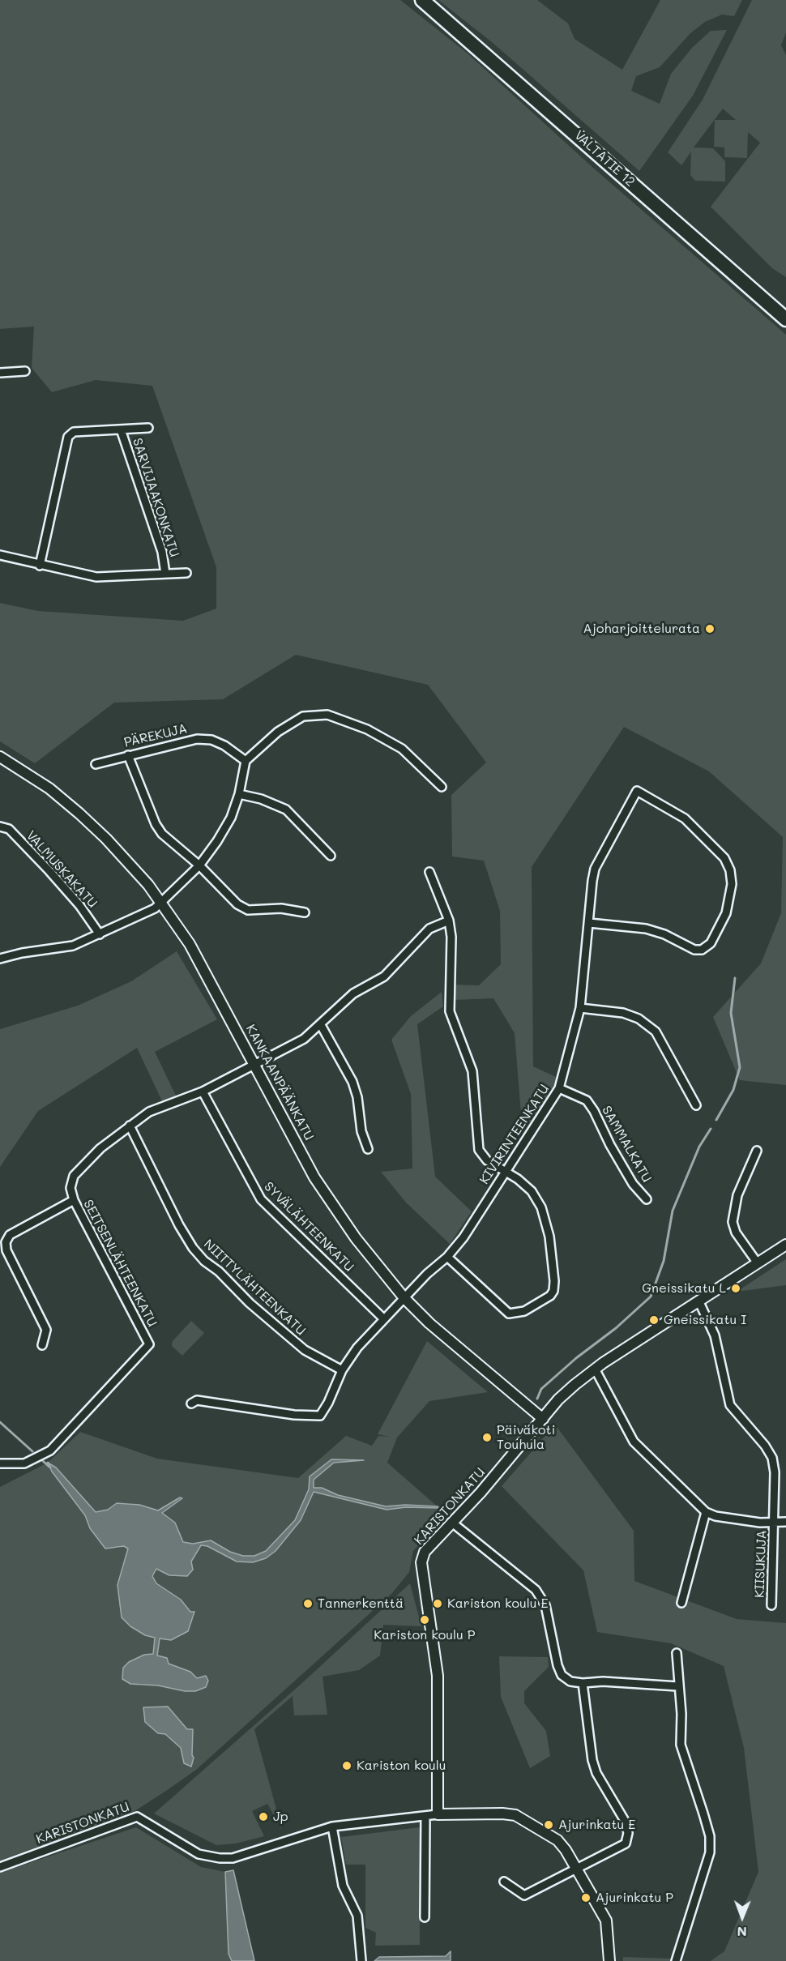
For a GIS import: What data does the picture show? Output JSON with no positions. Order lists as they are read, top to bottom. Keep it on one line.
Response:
{"streets":{"highway":["VALTATIE 12"],"street":["SARVIJAAKONKATU","PÄREKUJA","VALMUSKAKATU","KANKAANPÄÄNKATU","KIVIRINTEENKATU","SAMMALKATU","SYVÄLÄHTEENKATU","SEITSENLÄHTEENKATU","NIITTYLÄHTEENKATU","KARISTONKATU","KIISUKUJA"]},"crossings":[["KANKAANPÄÄNKATU","KIVIRINTEENKATU"],["KANKAANPÄÄNKATU","SEITSENLÄHTEENKATU"],["KANKAANPÄÄNKATU","KARISTONKATU"],["KIVIRINTEENKATU","SAMMALKATU"],["KIVIRINTEENKATU","SYVÄLÄHTEENKATU"],["KIVIRINTEENKATU","NIITTYLÄHTEENKATU"],["SYVÄLÄHTEENKATU","SEITSENLÄHTEENKATU"],["SEITSENLÄHTEENKATU","NIITTYLÄHTEENKATU"],["KARISTONKATU","KIISUKUJA"]],"places":["Ajoharjoittelurata","Gneissikatu L","Gneissikatu I","Päiväkoti Touhula","Tannerkenttä","Kariston koulu E","Kariston koulu P","Kariston koulu","Jp","Ajurinkatu E","Ajurinkatu P"],"north":"bottom"}
